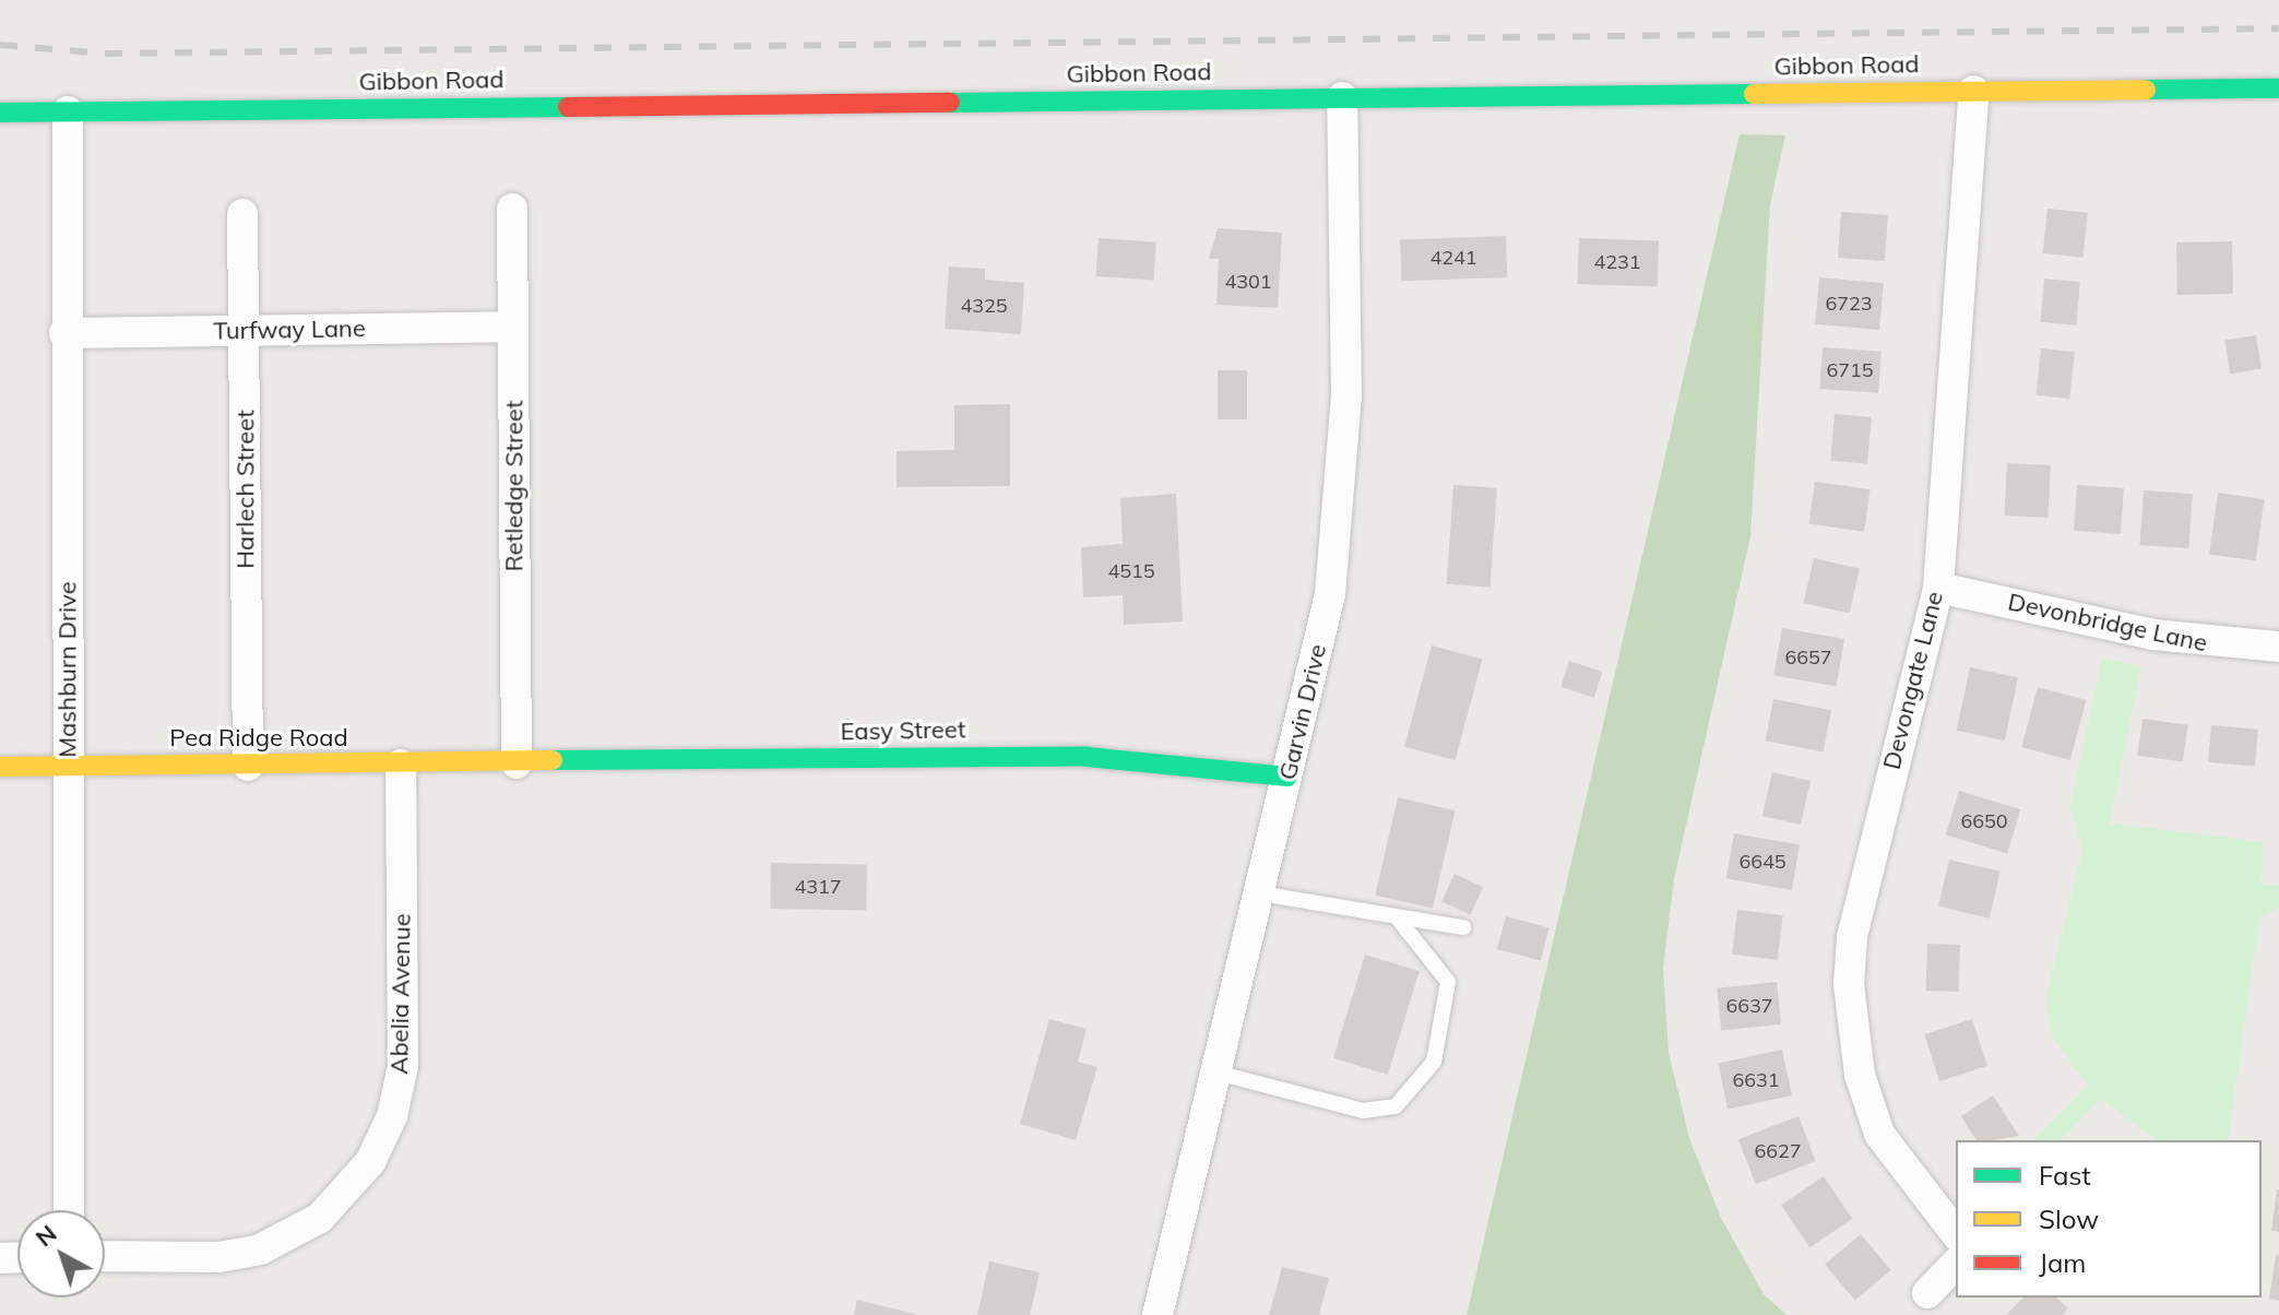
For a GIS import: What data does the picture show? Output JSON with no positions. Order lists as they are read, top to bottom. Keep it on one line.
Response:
{"streets":{"main road":["Gibbon Road","Easy Street","Pea Ridge Road"],"street":["Turfway Lane","Retledge Street","Harlech Street","Devonbridge Lane","Mashburn Drive","Devongate Lane","Garvin Drive","Abelia Avenue"]},"crossings":[["Gibbon Road","Mashburn Drive"],["Gibbon Road","Devongate Lane"],["Gibbon Road","Garvin Drive"],["Turfway Lane","Retledge Street"],["Turfway Lane","Harlech Street"],["Turfway Lane","Mashburn Drive"],["Retledge Street","Easy Street"],["Retledge Street","Pea Ridge Road"],["Harlech Street","Pea Ridge Road"],["Devonbridge Lane","Devongate Lane"],["Mashburn Drive","Pea Ridge Road"],["Garvin Drive","Easy Street"],["Easy Street","Pea Ridge Road"],["Pea Ridge Road","Abelia Avenue"]],"house_numbers":["4241","4231","4301","6723","4325","6715","4515","6657","6650","6645","4317","6637","6631","6627"],"legend":["Fast","Slow","Jam"],"north":"top left"}
